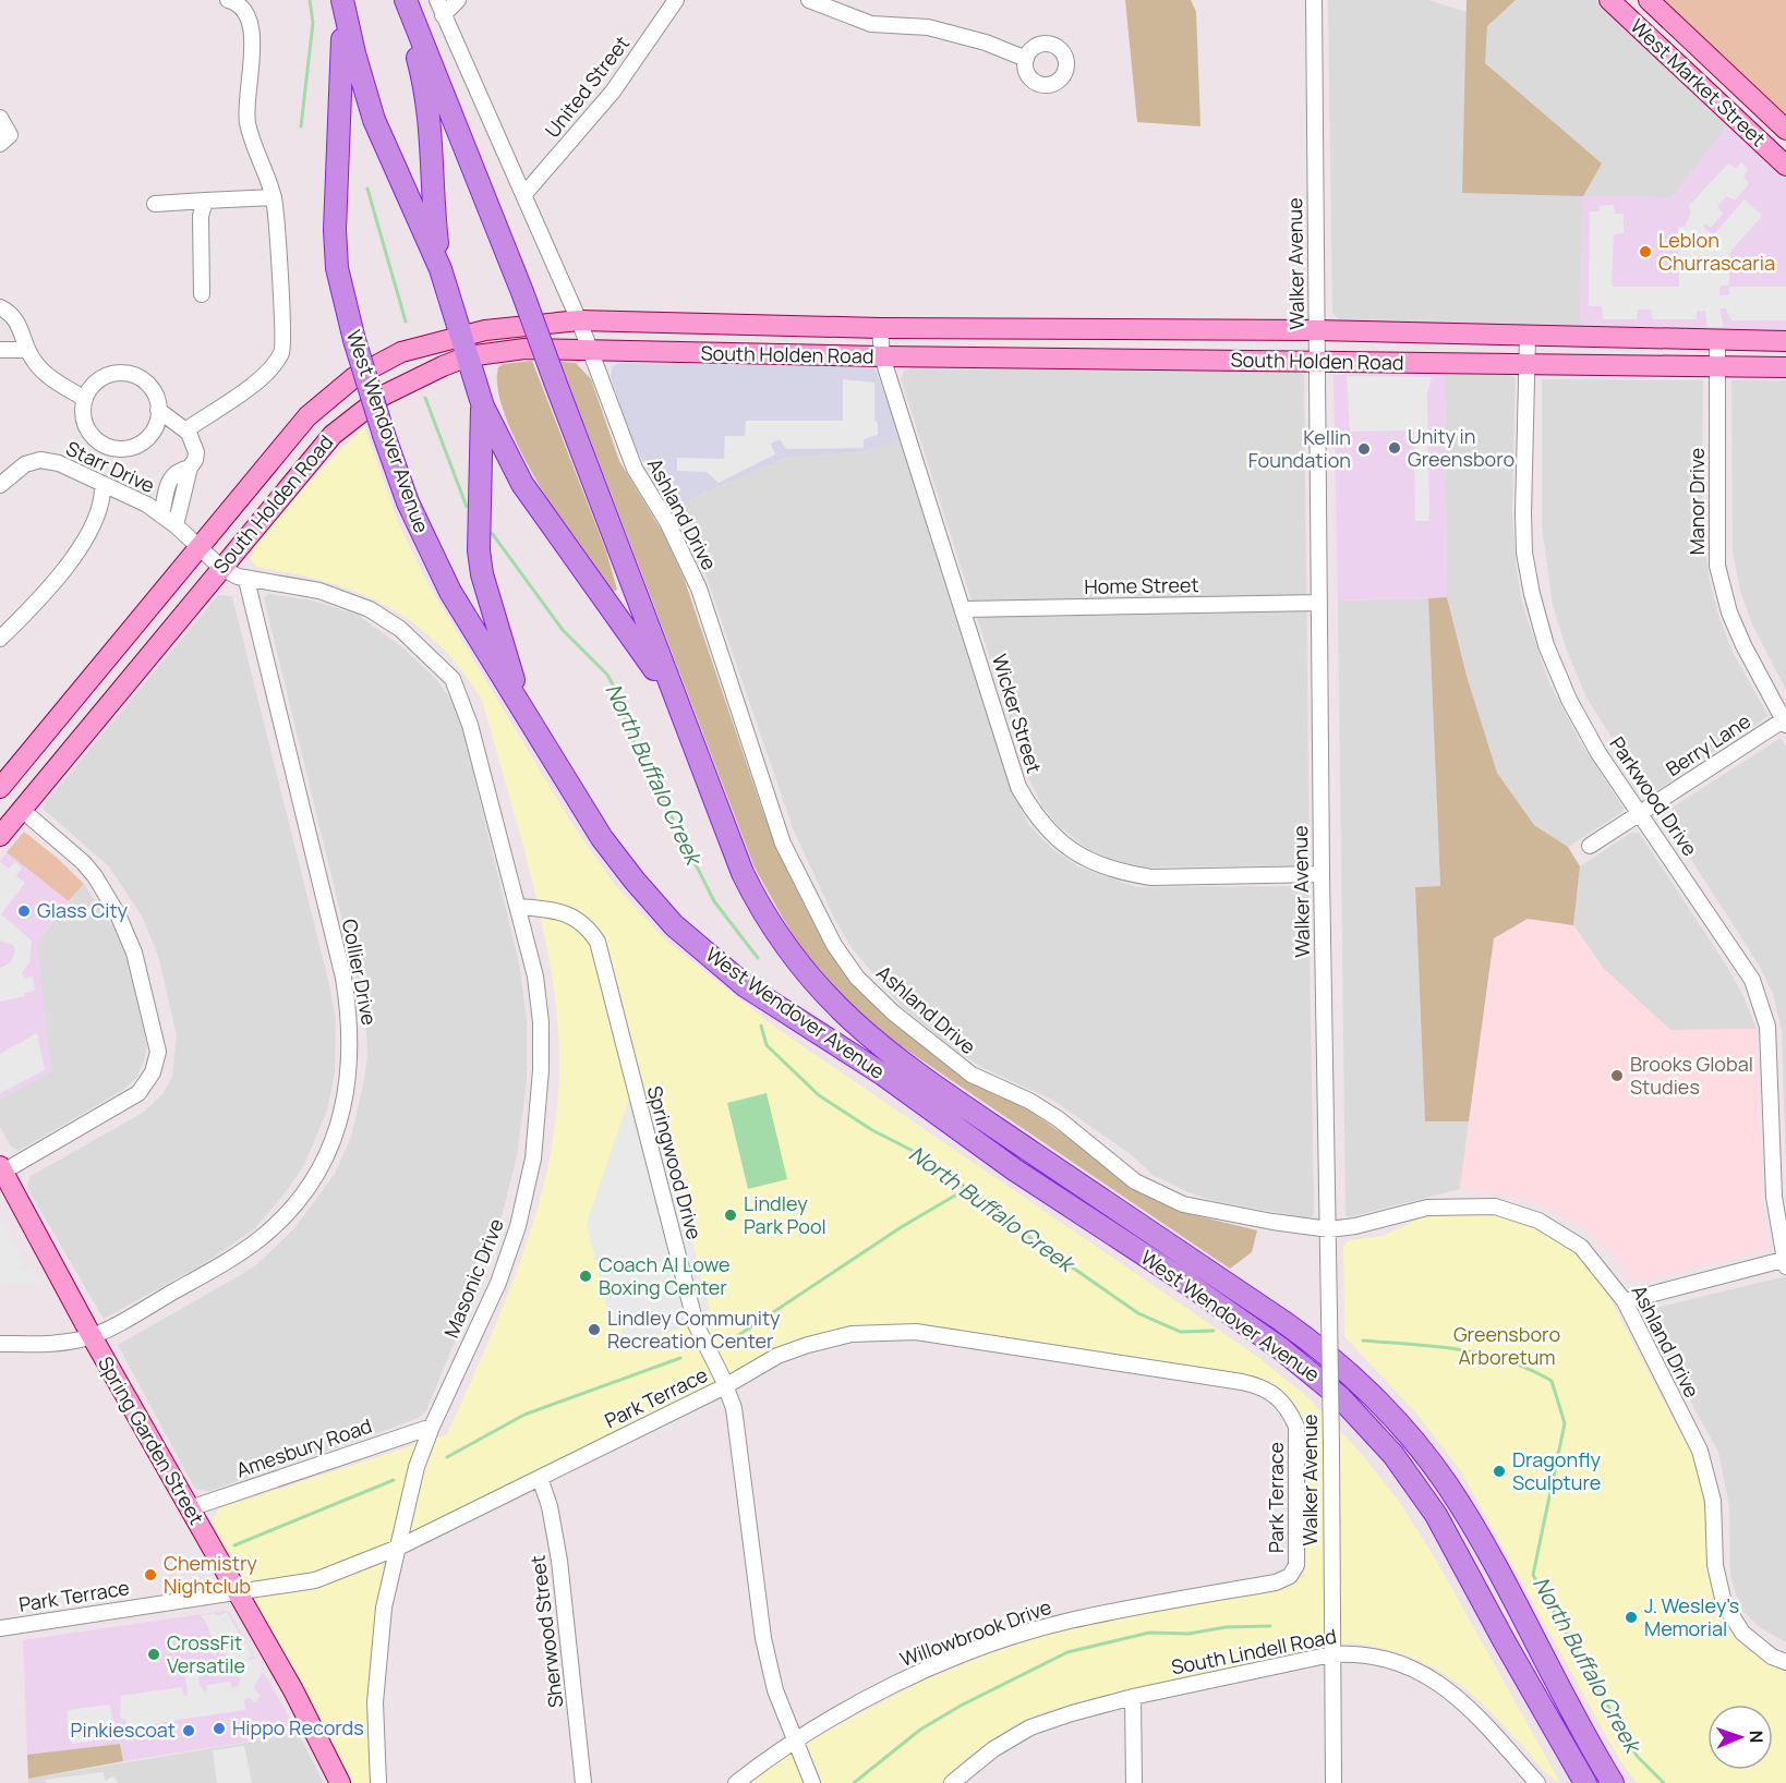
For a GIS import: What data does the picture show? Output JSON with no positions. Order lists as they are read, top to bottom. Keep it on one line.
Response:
{"streets":{"highway":["West Wendover Avenue"],"main road":["West Market Street","South Holden Road","Spring Garden Street"],"street":["United Street","Walker Avenue","Starr Drive","Manor Drive","Ashland Drive","Home Street","Wicker Street","Berry Lane","Parkwood Drive","Collier Drive","Springwood Drive","Masonic Drive","Park Terrace","Amesbury Road","Sherwood Street","Willowbrook Drive","South Lindell Road"]},"crossings":[["United Street","Ashland Drive"],["Walker Avenue","South Holden Road"],["Walker Avenue","Ashland Drive"],["Walker Avenue","Home Street"],["Walker Avenue","Wicker Street"],["Walker Avenue","South Lindell Road"],["South Holden Road","Starr Drive"],["South Holden Road","Manor Drive"],["South Holden Road","Ashland Drive"],["South Holden Road","Wicker Street"],["South Holden Road","Parkwood Drive"],["Starr Drive","Collier Drive"],["Starr Drive","Masonic Drive"],["Manor Drive","Berry Lane"],["Home Street","Wicker Street"],["Berry Lane","Parkwood Drive"],["Collier Drive","Masonic Drive"],["Collier Drive","Spring Garden Street"],["Springwood Drive","Masonic Drive"],["Springwood Drive","Park Terrace"],["Springwood Drive","Willowbrook Drive"],["Masonic Drive","Park Terrace"],["Masonic Drive","Amesbury Road"],["Park Terrace","Spring Garden Street"],["Park Terrace","Sherwood Street"],["Park Terrace","Willowbrook Drive"],["Spring Garden Street","Amesbury Road"]],"water":["North Buffalo Creek"],"parks":["Greensboro Arboretum"],"places":["Leblon Churrascaria","Unity in Greensboro","Kellin Foundation","Glass City","Brooks Global Studies","Lindley Park Pool","Coach Al Lowe Boxing Center","Lindley Community Recreation Center","Dragonfly Sculpture","Chemistry Nightclub","J. Wesley's Memorial","CrossFit Versatile","Hippo Records","Pinkiescoat"],"north":"right"}
